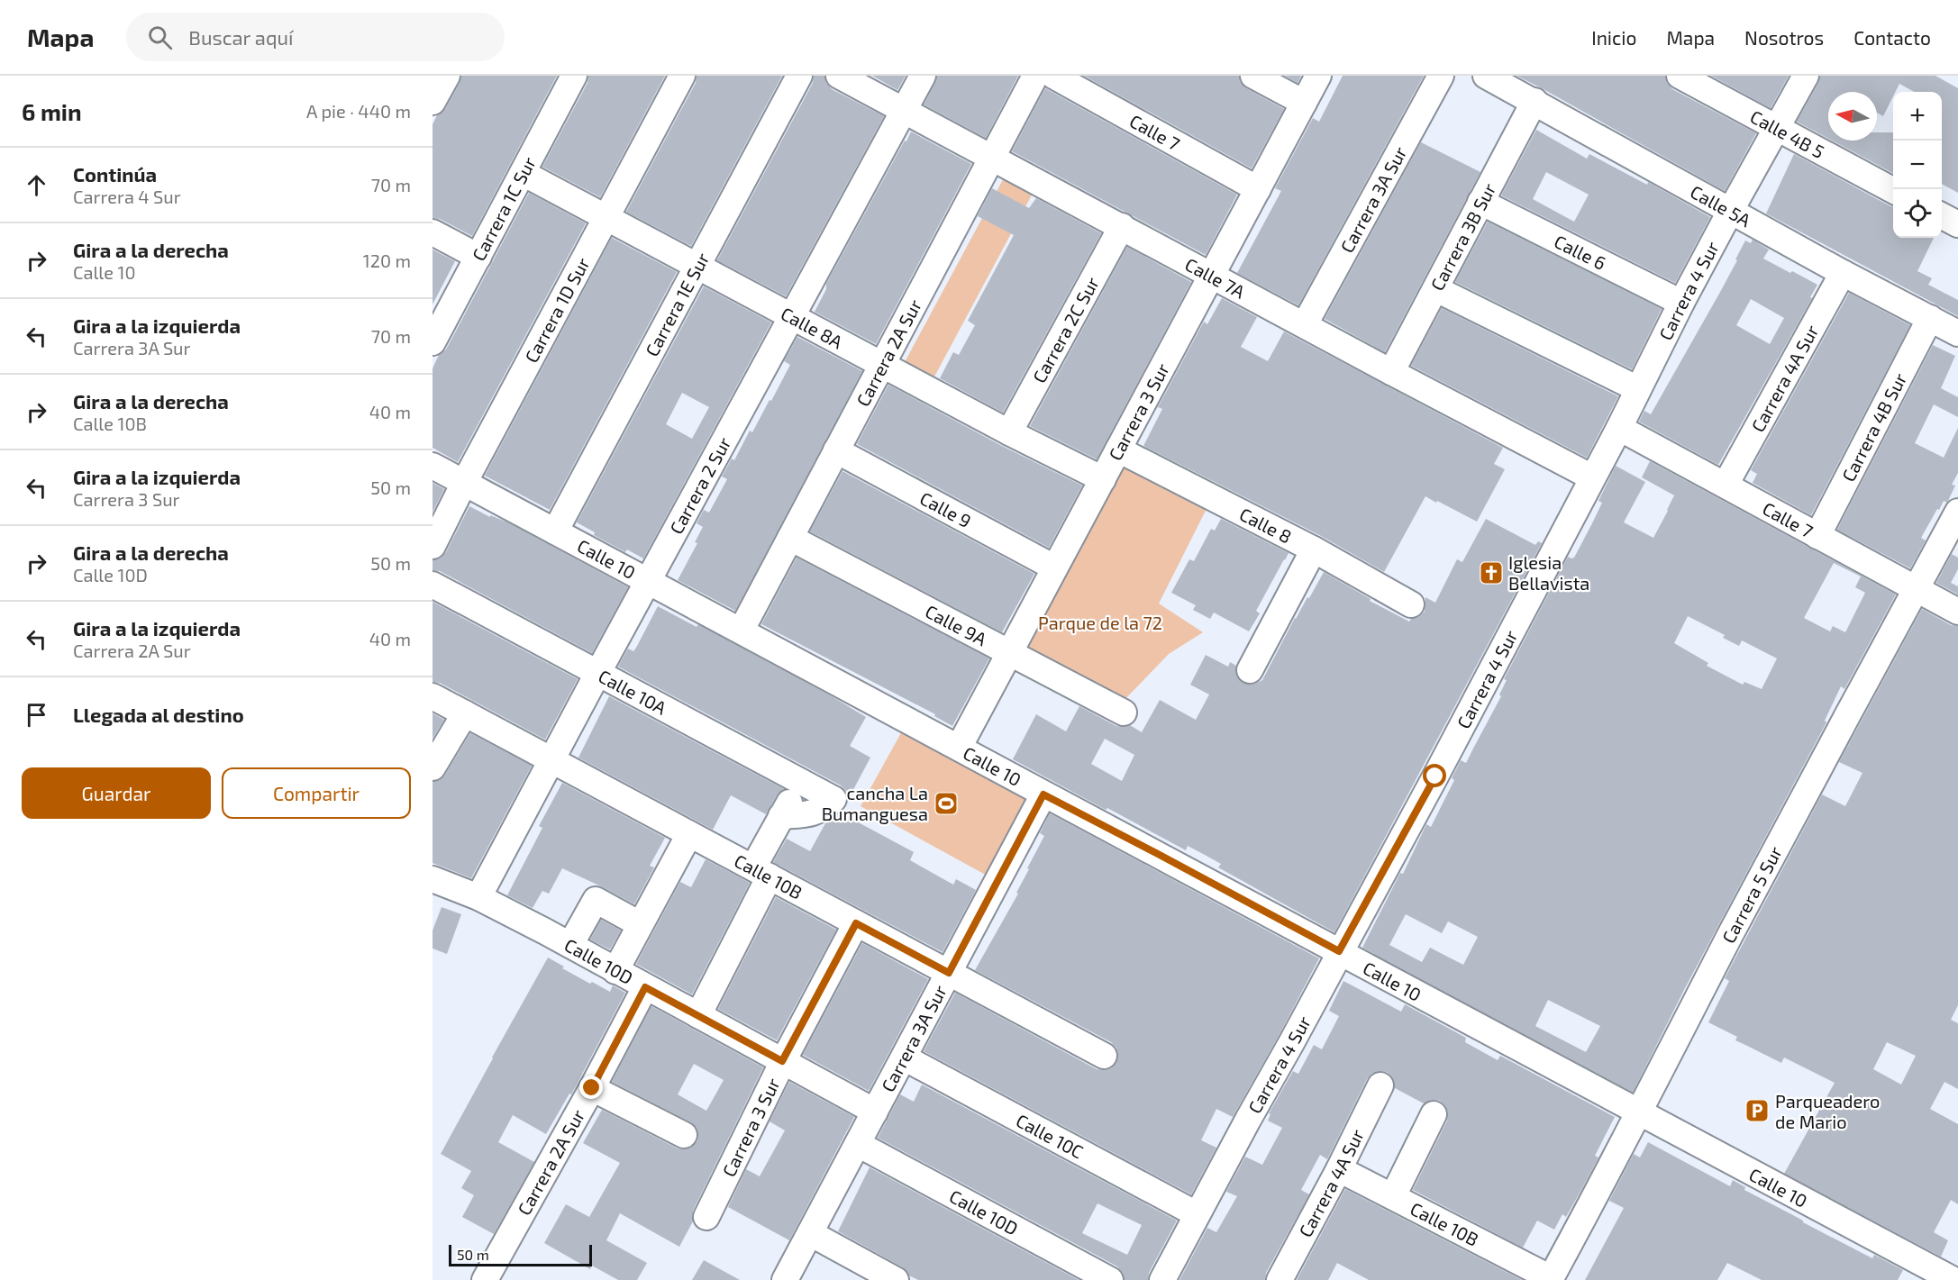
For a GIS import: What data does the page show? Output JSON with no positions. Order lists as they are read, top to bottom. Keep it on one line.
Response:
{"streets":{"street":["Calle 7","Calle 4B 5","Carrera 3A Sur","Calle 5A","Carrera 1C Sur","Carrera 3B Sur","Calle 6","Calle 7A","Carrera 4 Sur","Carrera 1E Sur","Carrera 1D Sur","Calle 8A","Carrera 2C Sur","Carrera 2A Sur","Carrera 4A Sur","Carrera 3 Sur","Carrera 4B Sur","Carrera 2 Sur","Calle 9","Calle 8","Calle 10","Calle 9A","Calle 10A","Calle 10B","Carrera 5 Sur","Calle 10D","Calle 10C"]},"crossings":[["Calle 7","Carrera 4 Sur"],["Calle 7","Carrera 4A Sur"],["Calle 7","Carrera 3 Sur"],["Calle 7","Carrera 4B Sur"],["Calle 7","Carrera 5 Sur"],["Calle 4B 5","Carrera 4 Sur"],["Carrera 3A Sur","Calle 7A"],["Carrera 3A Sur","Calle 10"],["Carrera 3A Sur","Calle 10B"],["Carrera 3A Sur","Calle 10D"],["Carrera 3A Sur","Calle 10C"],["Calle 5A","Carrera 3B Sur"],["Calle 5A","Carrera 4 Sur"],["Calle 5A","Carrera 4A Sur"],["Calle 5A","Carrera 4B Sur"],["Carrera 1C Sur","Calle 8A"],["Carrera 3B Sur","Calle 6"],["Carrera 3B Sur","Calle 7A"],["Calle 6","Carrera 4 Sur"],["Calle 7A","Carrera 4 Sur"],["Calle 7A","Carrera 2C Sur"],["Calle 7A","Carrera 2A Sur"],["Calle 7A","Carrera 3 Sur"],["Calle 7A","Carrera 2 Sur"],["Carrera 4 Sur","Calle 10"],["Carrera 4 Sur","Calle 10C"],["Carrera 1E Sur","Calle 8A"],["Carrera 1E Sur","Calle 10"],["Carrera 1D Sur","Calle 8A"],["Carrera 1D Sur","Calle 10"],["Calle 8A","Carrera 2C Sur"],["Calle 8A","Carrera 2A Sur"],["Calle 8A","Carrera 3 Sur"],["Calle 8A","Carrera 2 Sur"],["Carrera 2A Sur","Calle 9"],["Carrera 2A Sur","Calle 10"],["Carrera 2A Sur","Calle 9A"],["Carrera 2A Sur","Calle 10D"],["Carrera 4A Sur","Calle 10B"],["Carrera 3 Sur","Calle 9"],["Carrera 3 Sur","Calle 8"],["Carrera 3 Sur","Calle 10"],["Carrera 3 Sur","Calle 9A"],["Carrera 3 Sur","Calle 10B"],["Carrera 3 Sur","Calle 10D"],["Carrera 2 Sur","Calle 10"],["Carrera 2 Sur","Calle 10A"],["Carrera 2 Sur","Calle 10B"],["Carrera 2 Sur","Calle 10D"],["Calle 10","Carrera 5 Sur"],["Calle 10B","Carrera 5 Sur"]],"parks":["Parque de la 72"],"places":{"church":["Iglesia Bellavista"],"sports":["cancha La Bumanguesa"],"parking":["Parqueadero de Mario"]},"scale_bar":"50 m","north":"left","page":{"header":"Mapa","search":"Buscar aquí","nav":["Inicio","Mapa","Nosotros","Contacto"],"heading":["6 min","A pie · 440 m"],"map_buttons":["+","−"],"list":[["Continúa","Carrera 4 Sur","70 m"],["Gira a la derecha","Calle 10","120 m"],["Gira a la izquierda","Carrera 3A Sur","70 m"],["Gira a la derecha","Calle 10B","40 m"],["Gira a la izquierda","Carrera 3 Sur","50 m"],["Gira a la derecha","Calle 10D","50 m"],["Gira a la izquierda","Carrera 2A Sur","40 m"],"Llegada al destino"],"buttons":["Guardar","Compartir"],"scale":"50 m"}}
